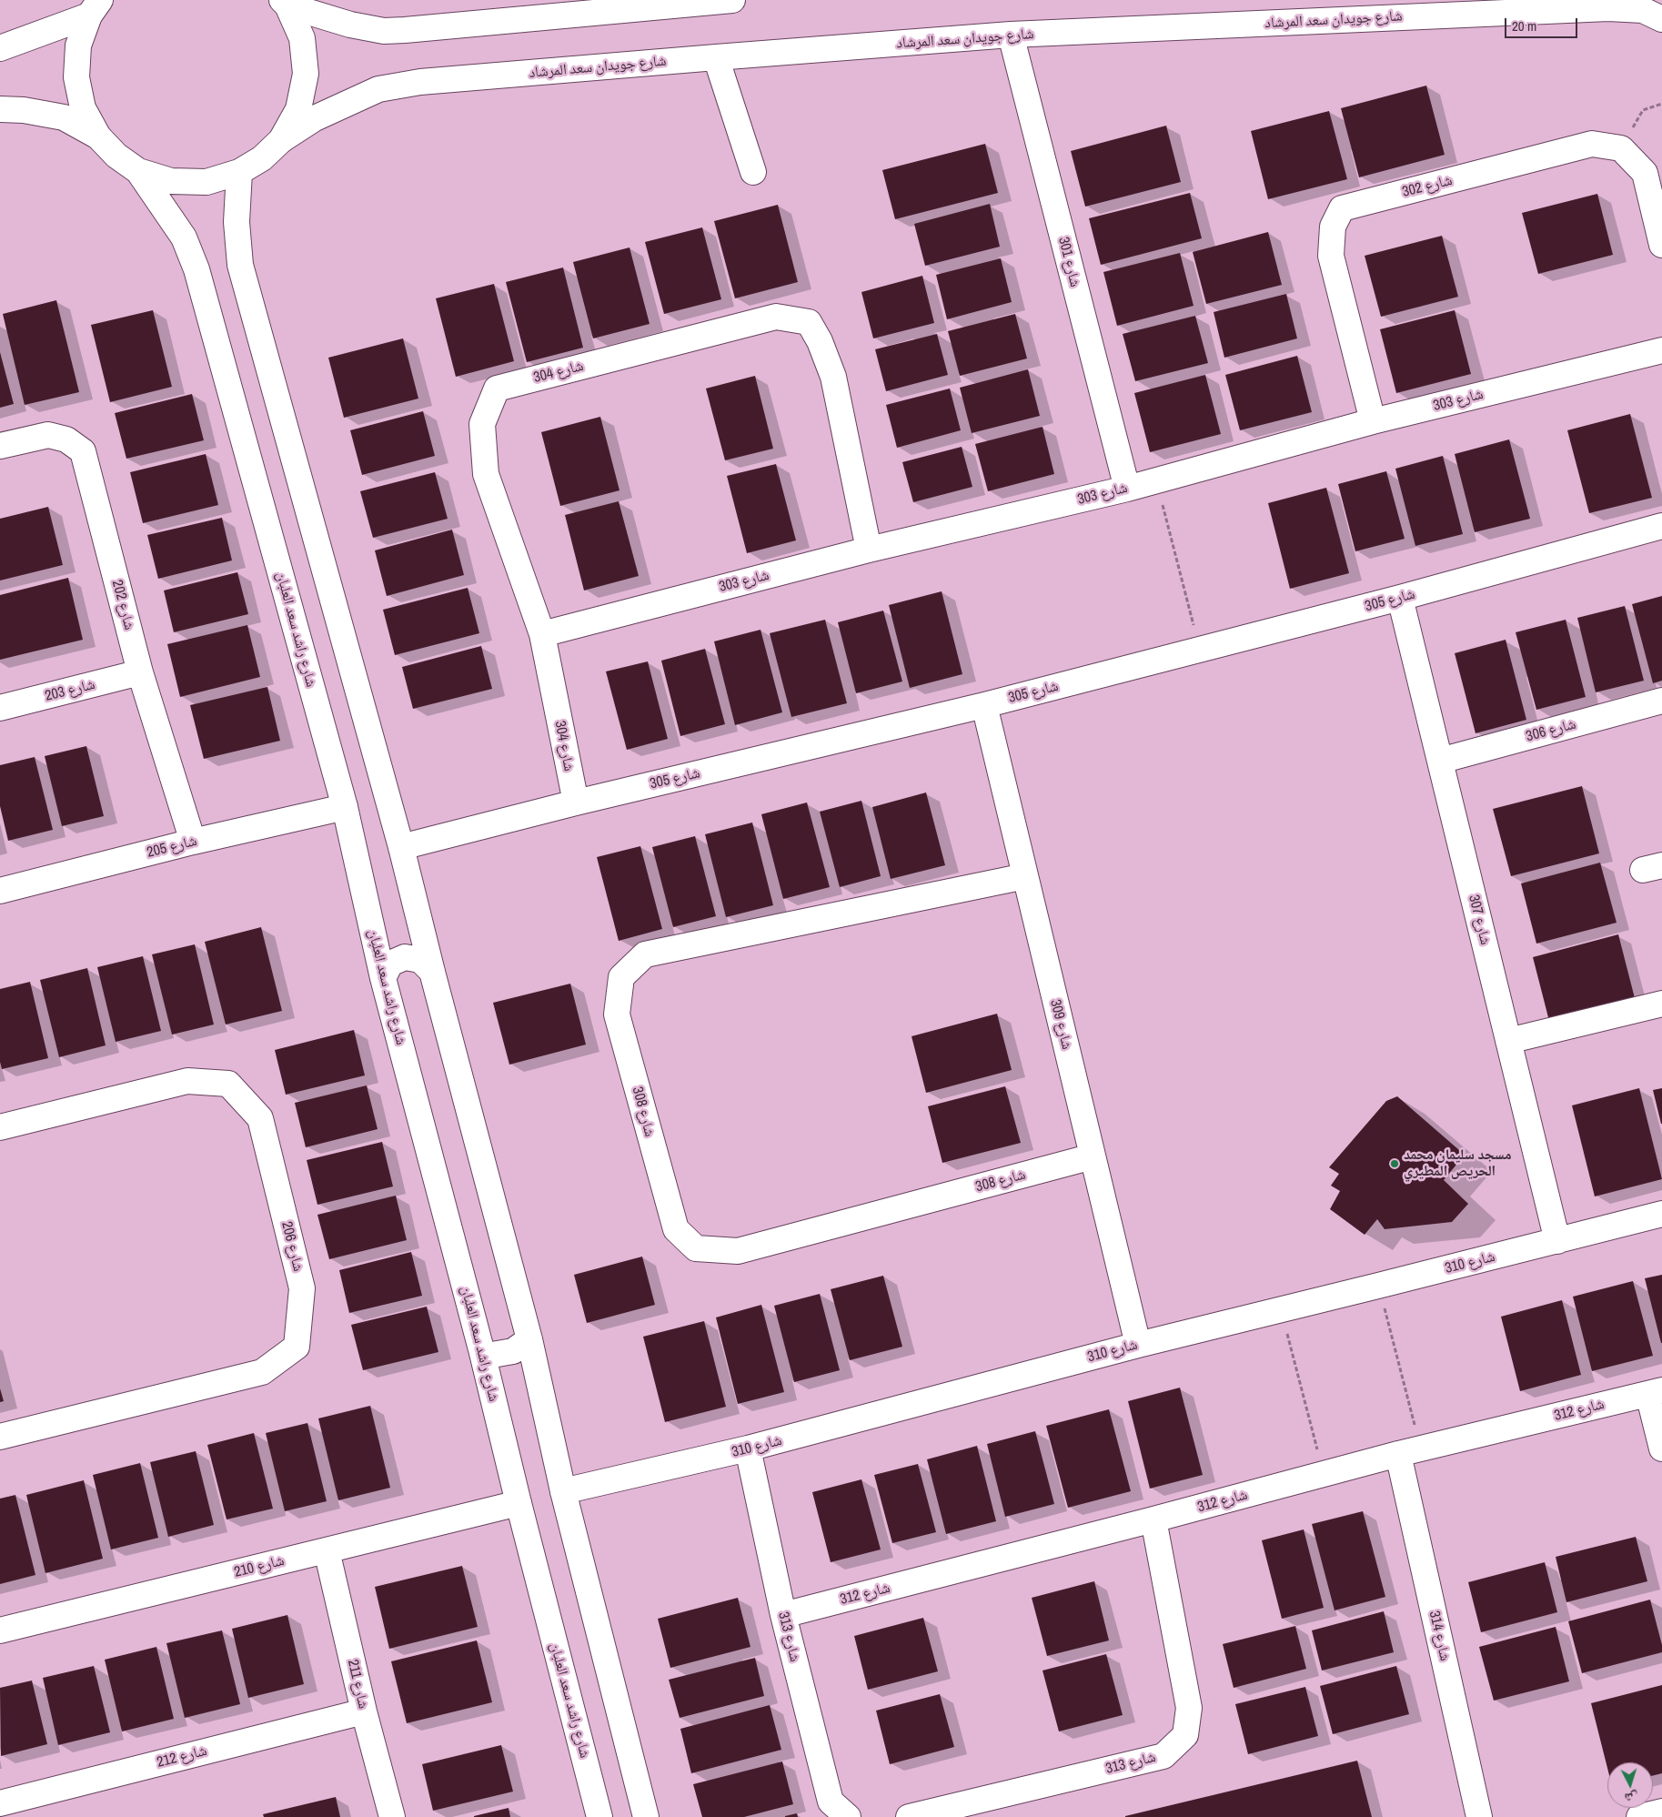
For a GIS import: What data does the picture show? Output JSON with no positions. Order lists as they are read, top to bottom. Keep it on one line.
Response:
{"streets":{"street":["شارع جويدان سعد المرشاد","شارع 302","شارع 301","شارع 304","شارع 303","شارع 305","شارع 202","شارع راشد سعد العلبان","شارع 203","شارع 306","شارع 205","شارع 307","شارع 309","شارع 308","شارع 206","شارع 310","شارع 312","شارع 210","شارع 314","شارع 313","شارع 211","شارع 212"]},"crossings":[["شارع جويدان سعد المرشاد","شارع 301"],["شارع 302","شارع 303"],["شارع 301","شارع 303"],["شارع 304","شارع 303"],["شارع 304","شارع 305"],["شارع 305","شارع 307"],["شارع 305","شارع 309"],["شارع 202","شارع 203"],["شارع 202","شارع 205"],["شارع راشد سعد العلبان","شارع 205"],["شارع راشد سعد العلبان","شارع 210"],["شارع 306","شارع 307"],["شارع 307","شارع 310"],["شارع 309","شارع 308"],["شارع 309","شارع 310"],["شارع 310","شارع 313"],["شارع 312","شارع 314"],["شارع 312","شارع 313"],["شارع 210","شارع 211"],["شارع 211","شارع 212"]],"places":["مسجد سليمان محمد الحريص المطيري"],"scale_bar":"20 m","north":"bottom"}
